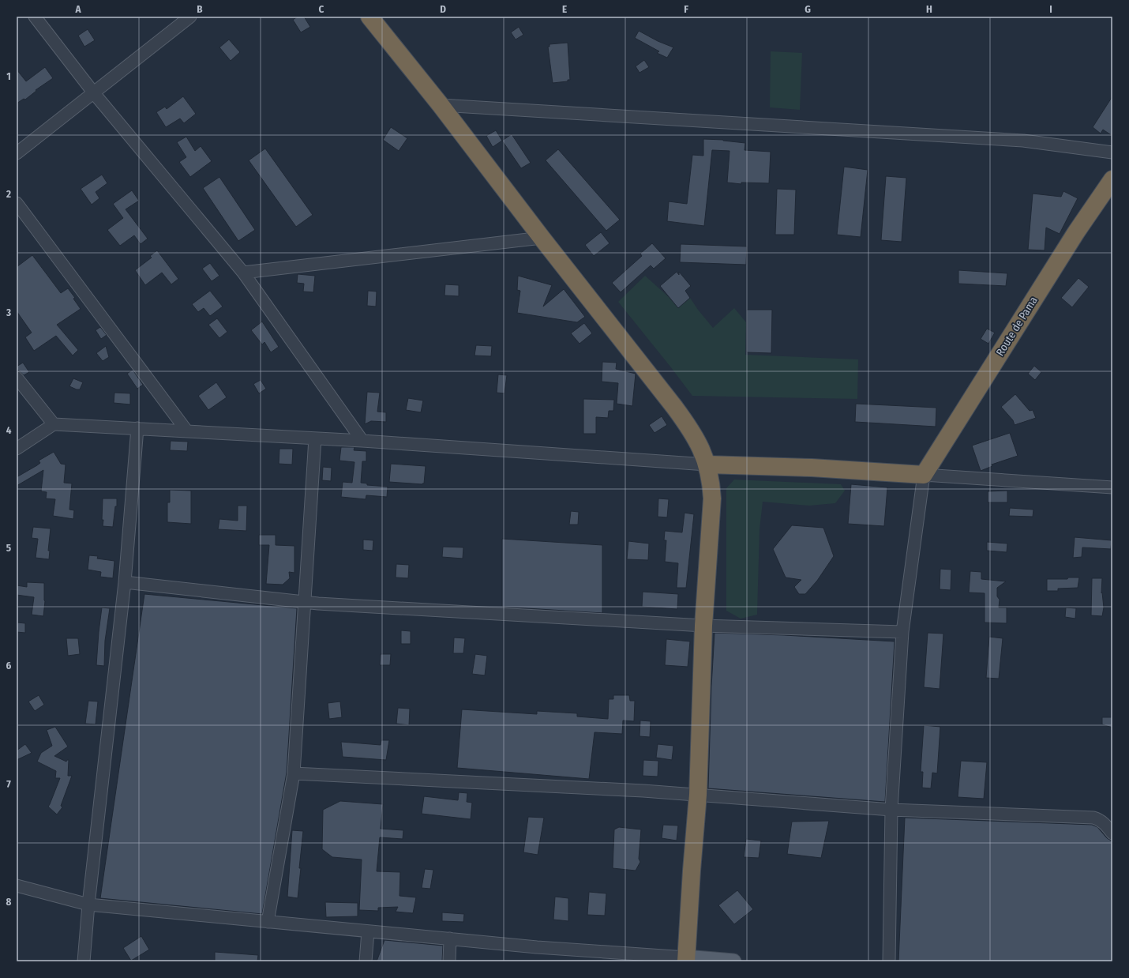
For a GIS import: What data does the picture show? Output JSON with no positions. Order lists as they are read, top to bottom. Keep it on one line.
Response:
{"streets":{"highway":["Route de Pama"]},"grid":{"columns":["A","B","C","D","E","F","G","H","I"],"rows":["1","2","3","4","5","6","7","8"]}}
